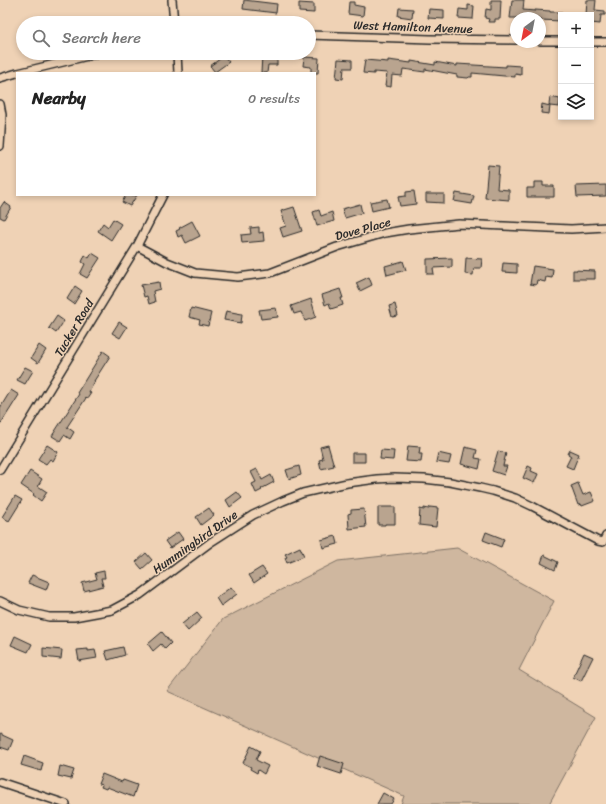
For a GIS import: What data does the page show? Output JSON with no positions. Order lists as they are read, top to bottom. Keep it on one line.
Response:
{"streets":{"street":["West Hamilton Avenue","Dove Place","Tucker Road","Hummingbird Drive"]},"crossings":[["Dove Place","Tucker Road"]],"north":"bottom left","page":{"map_buttons":["+","−"],"search":"Search here","heading":["Nearby","0 results"]}}
